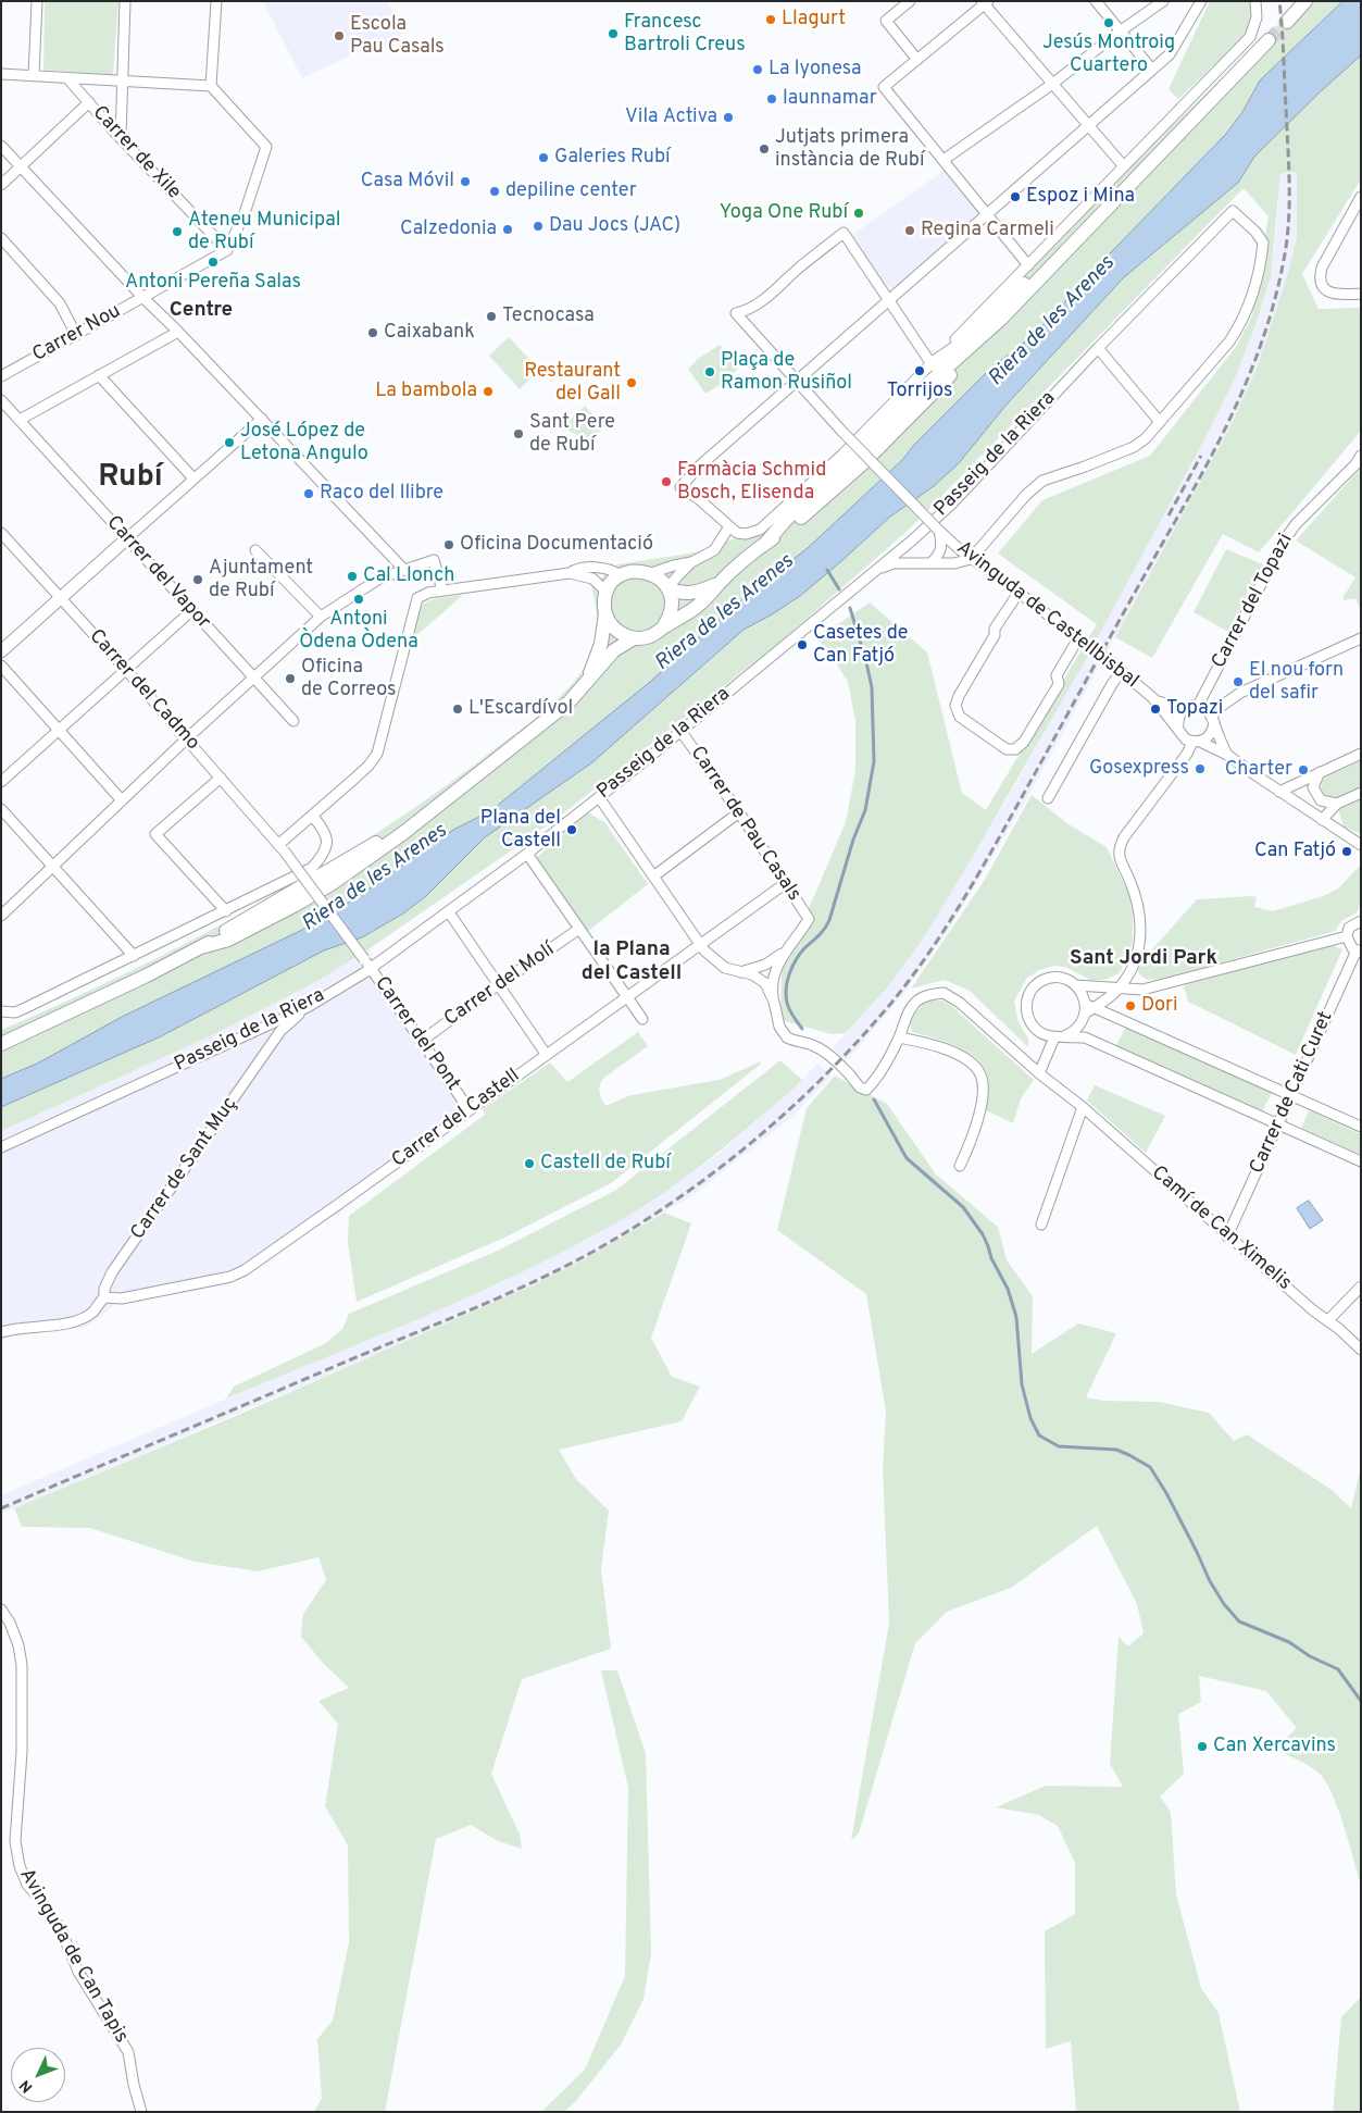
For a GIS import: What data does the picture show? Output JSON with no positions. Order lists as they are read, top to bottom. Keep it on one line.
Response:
{"streets":{"street":["Carrer de Xile","Carrer Nou","Passeig de la Riera","Carrer del Vapor","Carrer del Topazi","Avinguda de Castellbisbal","Carrer del Cadmo","Carrer de Pau Casals","Carrer del Molí","Carrer del Pont","Carrer de Cati Curet","Carrer del Castell","Carrer de Sant Muç","Camí de Can Ximelis","Avinguda de Can Tapis"]},"crossings":[["Carrer de Xile","Carrer Nou"],["Passeig de la Riera","Carrer de Pau Casals"],["Passeig de la Riera","Carrer del Pont"],["Passeig de la Riera","Carrer de Sant Muç"],["Carrer del Topazi","Avinguda de Castellbisbal"],["Carrer del Cadmo","Carrer del Pont"],["Carrer de Pau Casals","Carrer del Castell"],["Carrer del Molí","Carrer del Pont"],["Carrer del Pont","Carrer del Castell"],["Carrer de Cati Curet","Camí de Can Ximelis"],["Carrer del Castell","Carrer de Sant Muç"]],"districts":["Centre","Rubí","la Plana del Castell","Sant Jordi Park"],"water":["Riera de les Arenes"],"places":["Llagurt","Jesús Montroig Cuartero","Francesc Bartroli Creus","Escola Pau Casals","La lyonesa","launnamar","Vila Activa","Jutjats primera instància de Rubí","Galeries Rubí","Casa Móvil","depiline center","Espoz i Mina","Yoga One Rubí","Dau Jocs (JAC)","Calzedonia","Regina Carmeli","Ateneu Municipal de Rubí","Antoni Pereña Salas","Tecnocasa","Caixabank","Torrijos","Plaça de Ramon Rusiñol","Restaurant del Gall","La bambola","Sant Pere de Rubí","José López de Letona Angulo","Farmàcia Schmid Bosch, Elisenda","Raco del llibre","Oficina Documentació","Cal Llonch","Ajuntament de Rubí","Antoni Òdena Òdena","Casetes de Can Fatjó","Oficina de Correos","El nou forn del safir","L'Escardívol","Topazi","Gosexpress","Charter","Plana del Castell","Can Fatjó","Dori","Castell de Rubí","Can Xercavins"],"north":"bottom left"}
